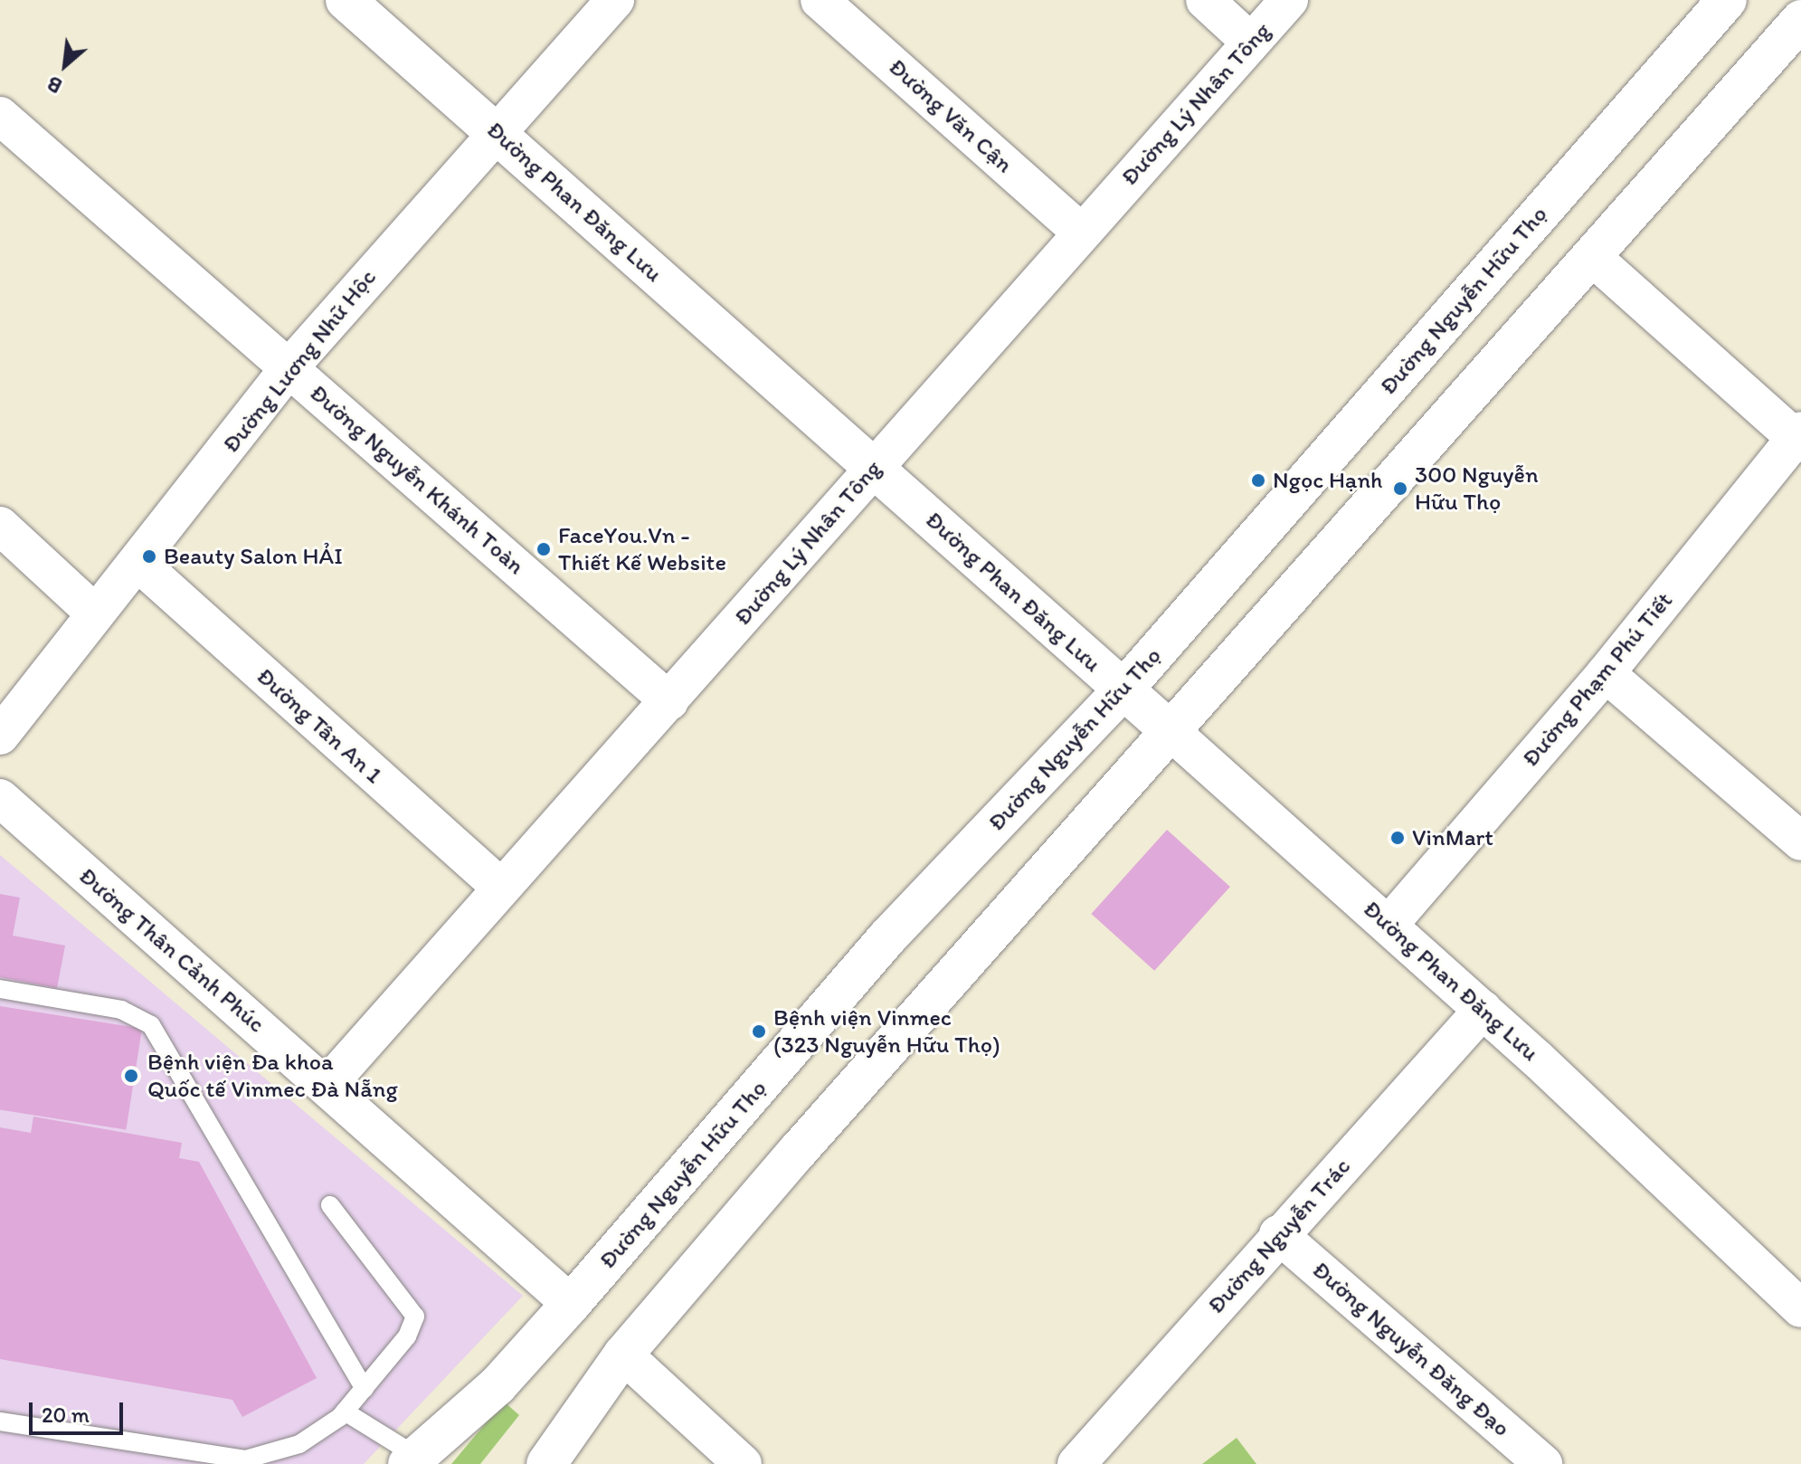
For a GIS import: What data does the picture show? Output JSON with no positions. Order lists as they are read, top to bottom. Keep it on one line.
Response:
{"streets":{"main road":["Đường Phan Đăng Lưu","Đường Nguyễn Hữu Thọ"],"street":["Đường Lý Nhân Tông","Đường Văn Cận","Đường Lương Nhữ Hộc","Đường Nguyễn Khánh Toàn","Đường Phạm Phú Tiết","Đường Tân An 1","Đường Thân Cảnh Phúc","Đường Nguyễn Trác","Đường Nguyễn Đăng Đạo"]},"crossings":[["Đường Lý Nhân Tông","Đường Văn Cận"],["Đường Lý Nhân Tông","Đường Phan Đăng Lưu"],["Đường Lý Nhân Tông","Đường Nguyễn Khánh Toàn"],["Đường Lý Nhân Tông","Đường Tân An 1"],["Đường Lý Nhân Tông","Đường Thân Cảnh Phúc"],["Đường Phan Đăng Lưu","Đường Nguyễn Hữu Thọ"],["Đường Phan Đăng Lưu","Đường Lương Nhữ Hộc"],["Đường Phan Đăng Lưu","Đường Phạm Phú Tiết"],["Đường Phan Đăng Lưu","Đường Nguyễn Trác"],["Đường Nguyễn Hữu Thọ","Đường Thân Cảnh Phúc"],["Đường Lương Nhữ Hộc","Đường Nguyễn Khánh Toàn"],["Đường Lương Nhữ Hộc","Đường Tân An 1"],["Đường Nguyễn Trác","Đường Nguyễn Đăng Đạo"]],"places":["Ngọc Hạnh","300 Nguyễn Hữu Thọ","FaceYou.Vn - Thiết Kế Website","Beauty Salon HẢI","VinMart","Bệnh viện Vinmec (323 Nguyễn Hữu Thọ)","Bệnh viện Đa khoa Quốc tế Vinmec Đà Nẵng"],"scale_bar":"20 m","north":"bottom left"}
